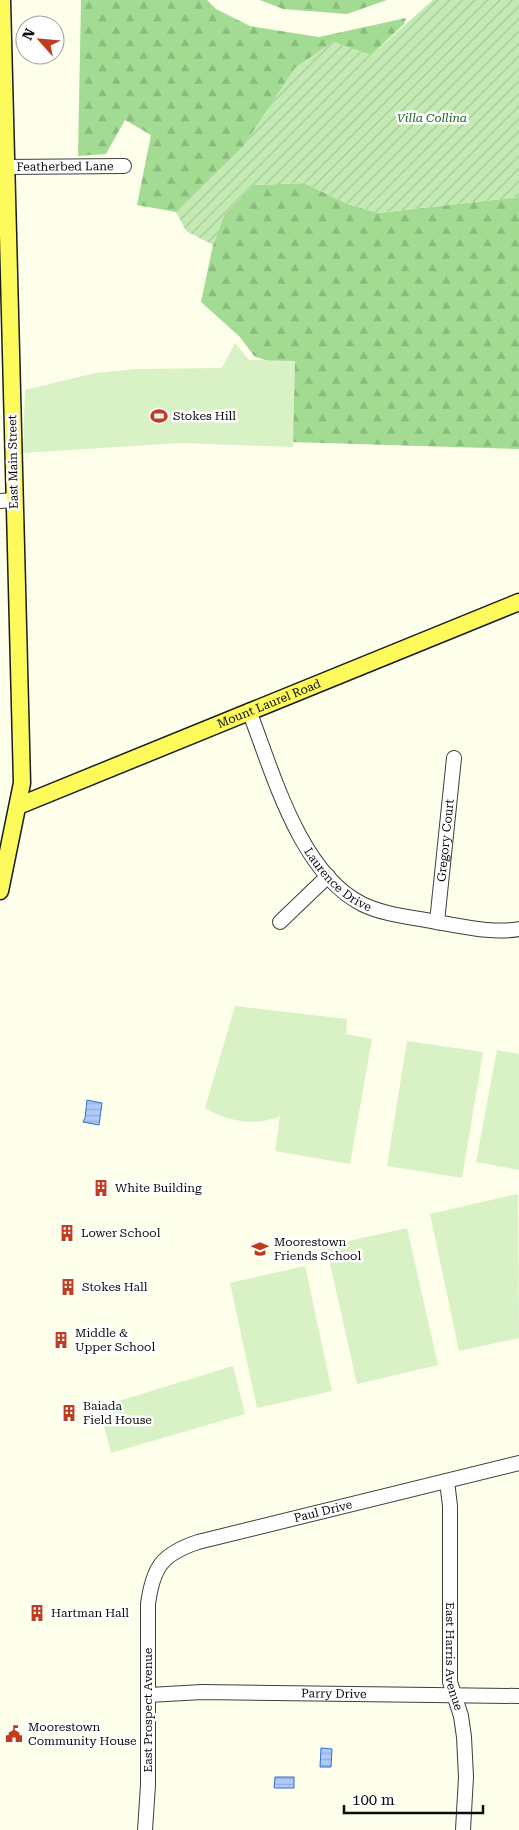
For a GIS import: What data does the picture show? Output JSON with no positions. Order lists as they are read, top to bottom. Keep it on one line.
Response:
{"streets":{"main road":["East Main Street","Mount Laurel Road"],"street":["Featherbed Lane","Gregory Court","Laurence Drive","Paul Drive","East Harris Avenue","Parry Drive","East Prospect Avenue"]},"crossings":[["Featherbed Lane","East Main Street"],["East Main Street","Mount Laurel Road"],["Mount Laurel Road","Laurence Drive"],["Gregory Court","Laurence Drive"],["Paul Drive","East Harris Avenue"],["Paul Drive","East Prospect Avenue"],["East Harris Avenue","Parry Drive"],["Parry Drive","East Prospect Avenue"]],"parks":["Villa Collina"],"places":{"sports":["Stokes Hill"],"building":["White Building","Lower School","Stokes Hall","Middle & Upper School","Baiada Field House","Hartman Hall"],"school or university":["Moorestown Friends School"],"public building":["Moorestown Community House"]},"scale_bar":"100 m","north":"top left"}
